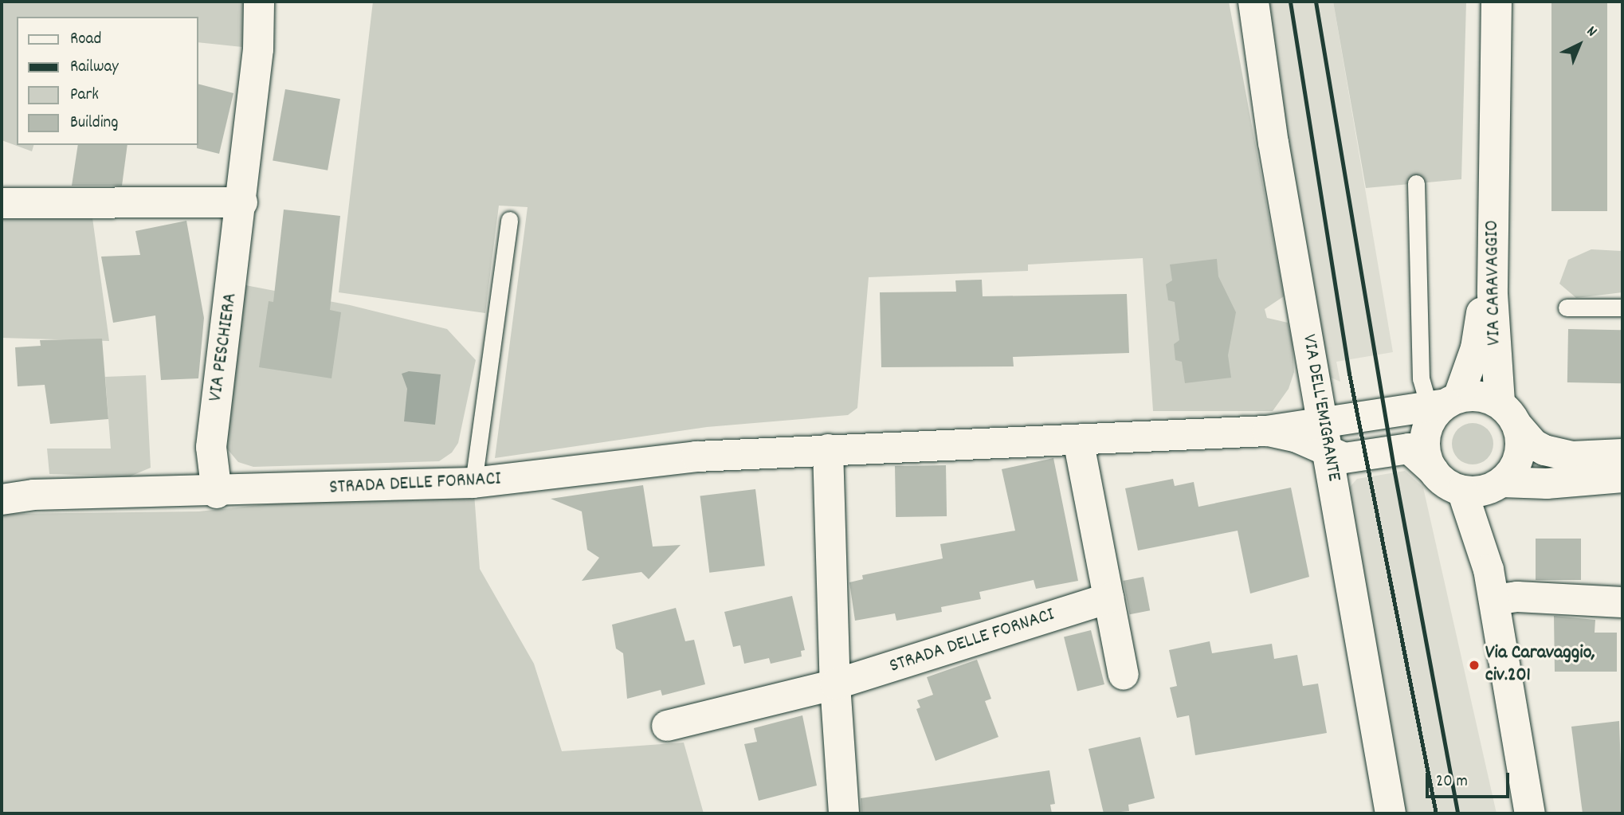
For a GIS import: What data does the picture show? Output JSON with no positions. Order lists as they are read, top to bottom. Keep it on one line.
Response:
{"streets":{"street":["VIA CARAVAGGIO","VIA PESCHIERA","VIA DELL'EMIGRANTE","STRADA DELLE FORNACI"]},"crossings":[["VIA CARAVAGGIO","STRADA DELLE FORNACI"],["VIA PESCHIERA","STRADA DELLE FORNACI"],["VIA DELL'EMIGRANTE","STRADA DELLE FORNACI"]],"places":["Via Caravaggio, civ.201"],"legend":["Road","Railway","Park","Building"],"scale_bar":"20 m","north":"top right"}
